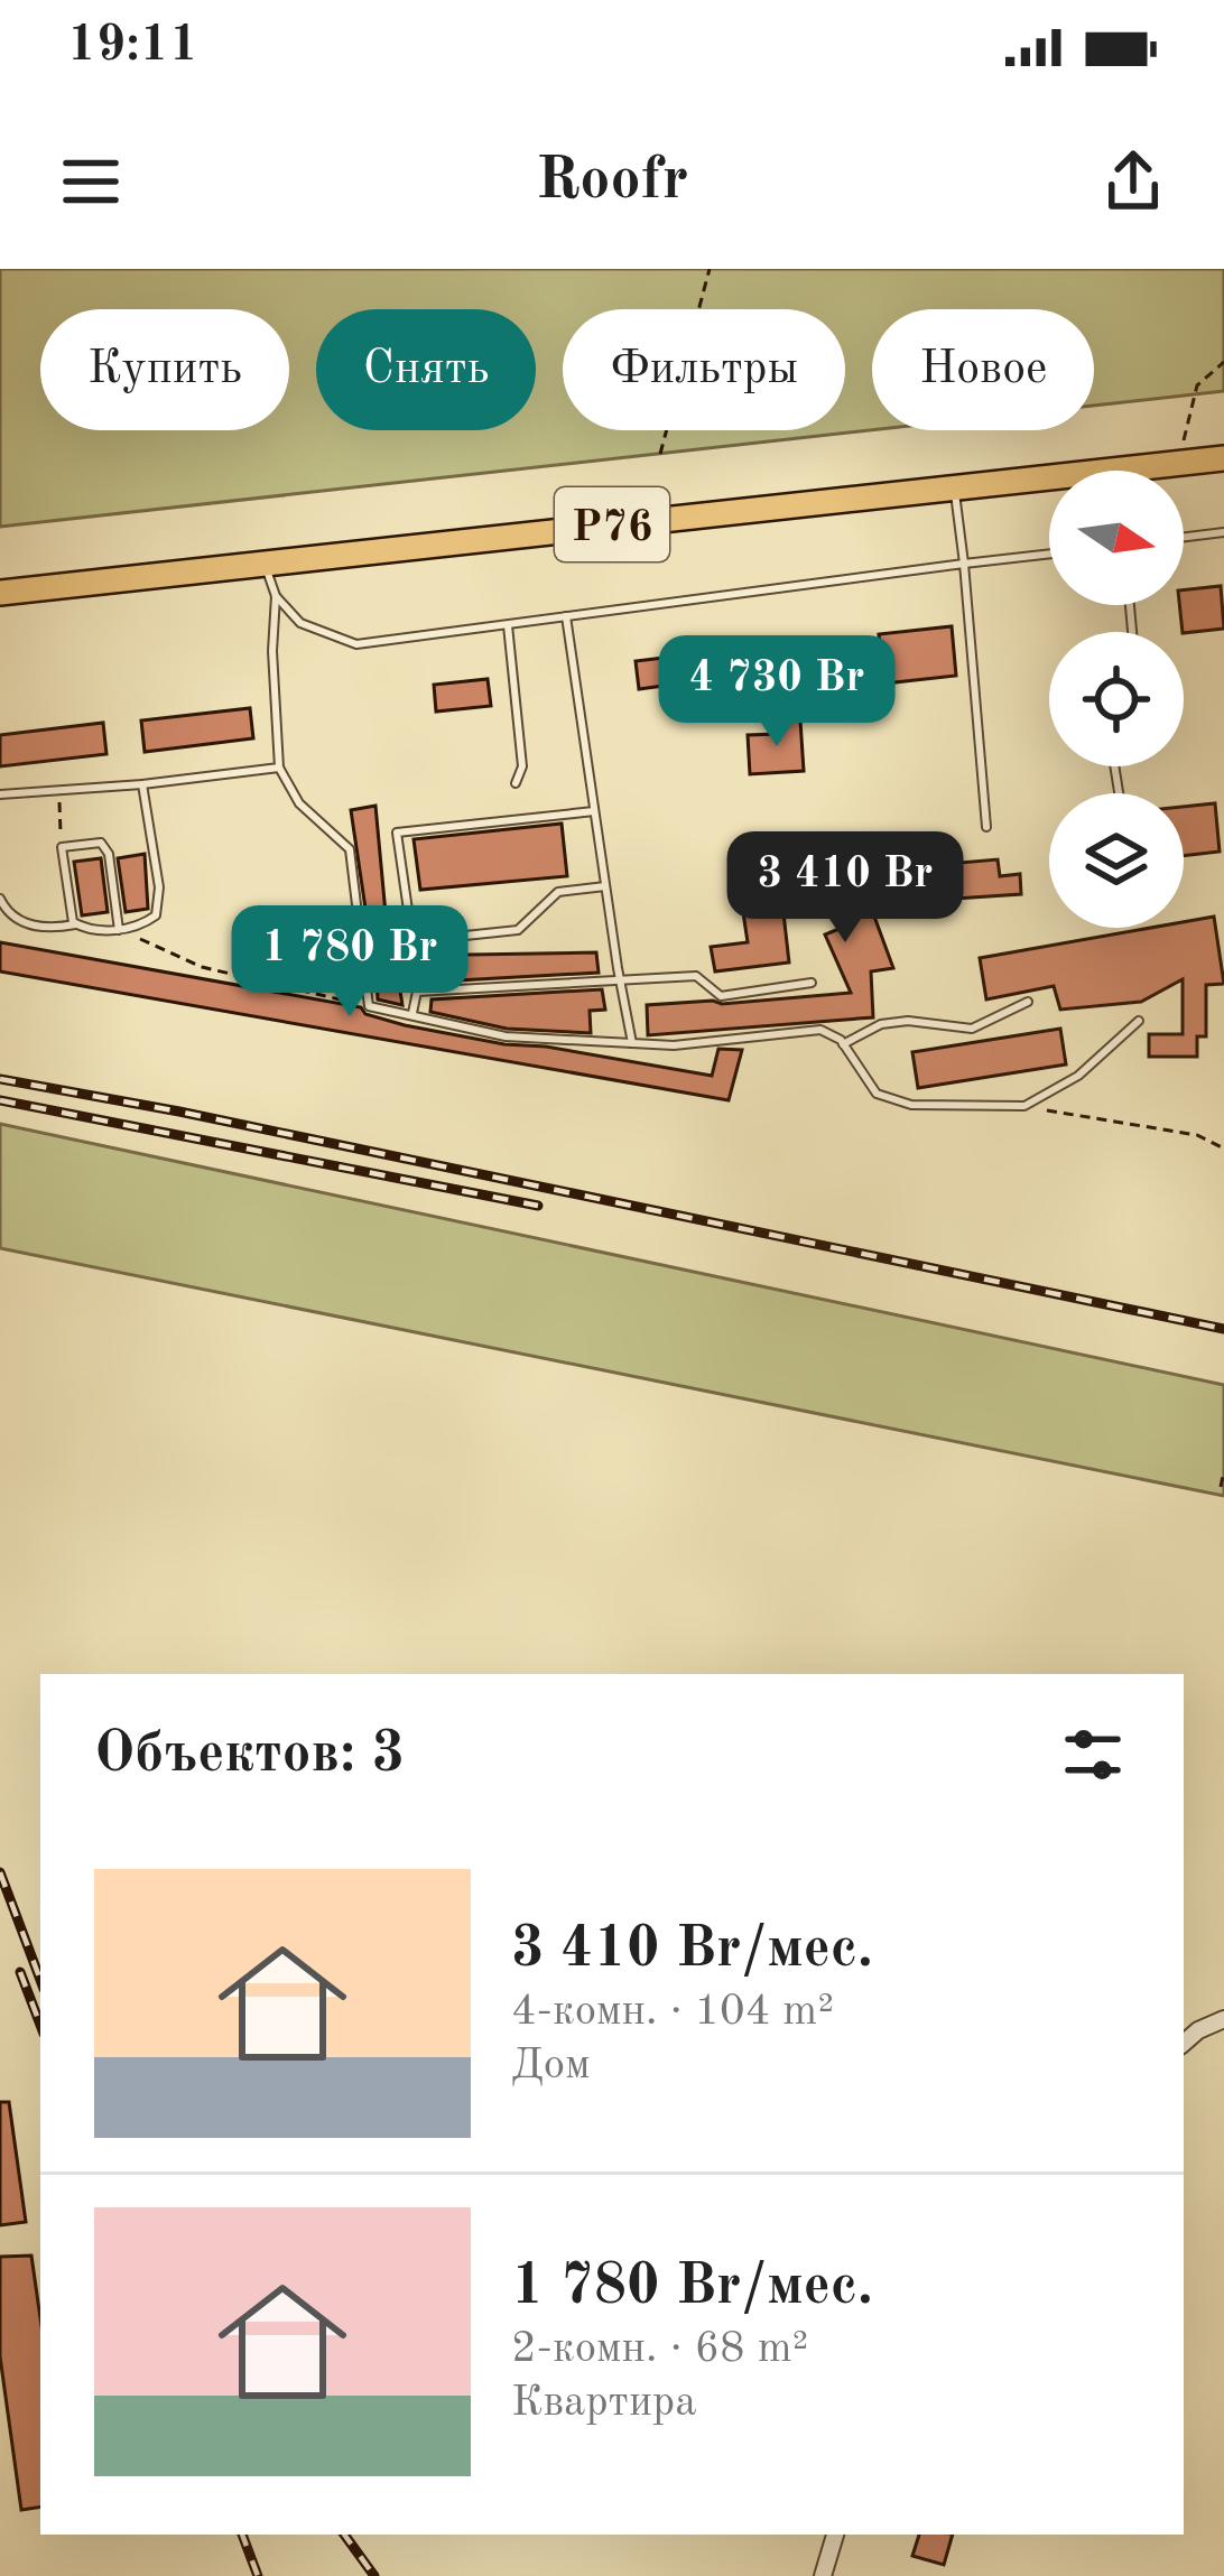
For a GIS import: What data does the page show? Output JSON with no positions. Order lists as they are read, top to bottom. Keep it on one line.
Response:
{"streets":{"main road":["Р76"]},"north":"right","page":{"status":"19:11","header":"Roofr","chip":["Купить","Снять","Фильтры","Новое"],"price":["4 730 Br","3 410 Br","1 780 Br"],"heading":"Объектов: 3","list":[{"name":"3 410 Br/мес.","note":"4-комн. · 104 m² · Дом"},{"name":"1 780 Br/мес.","note":"2-комн. · 68 m² · Квартира"}]}}
